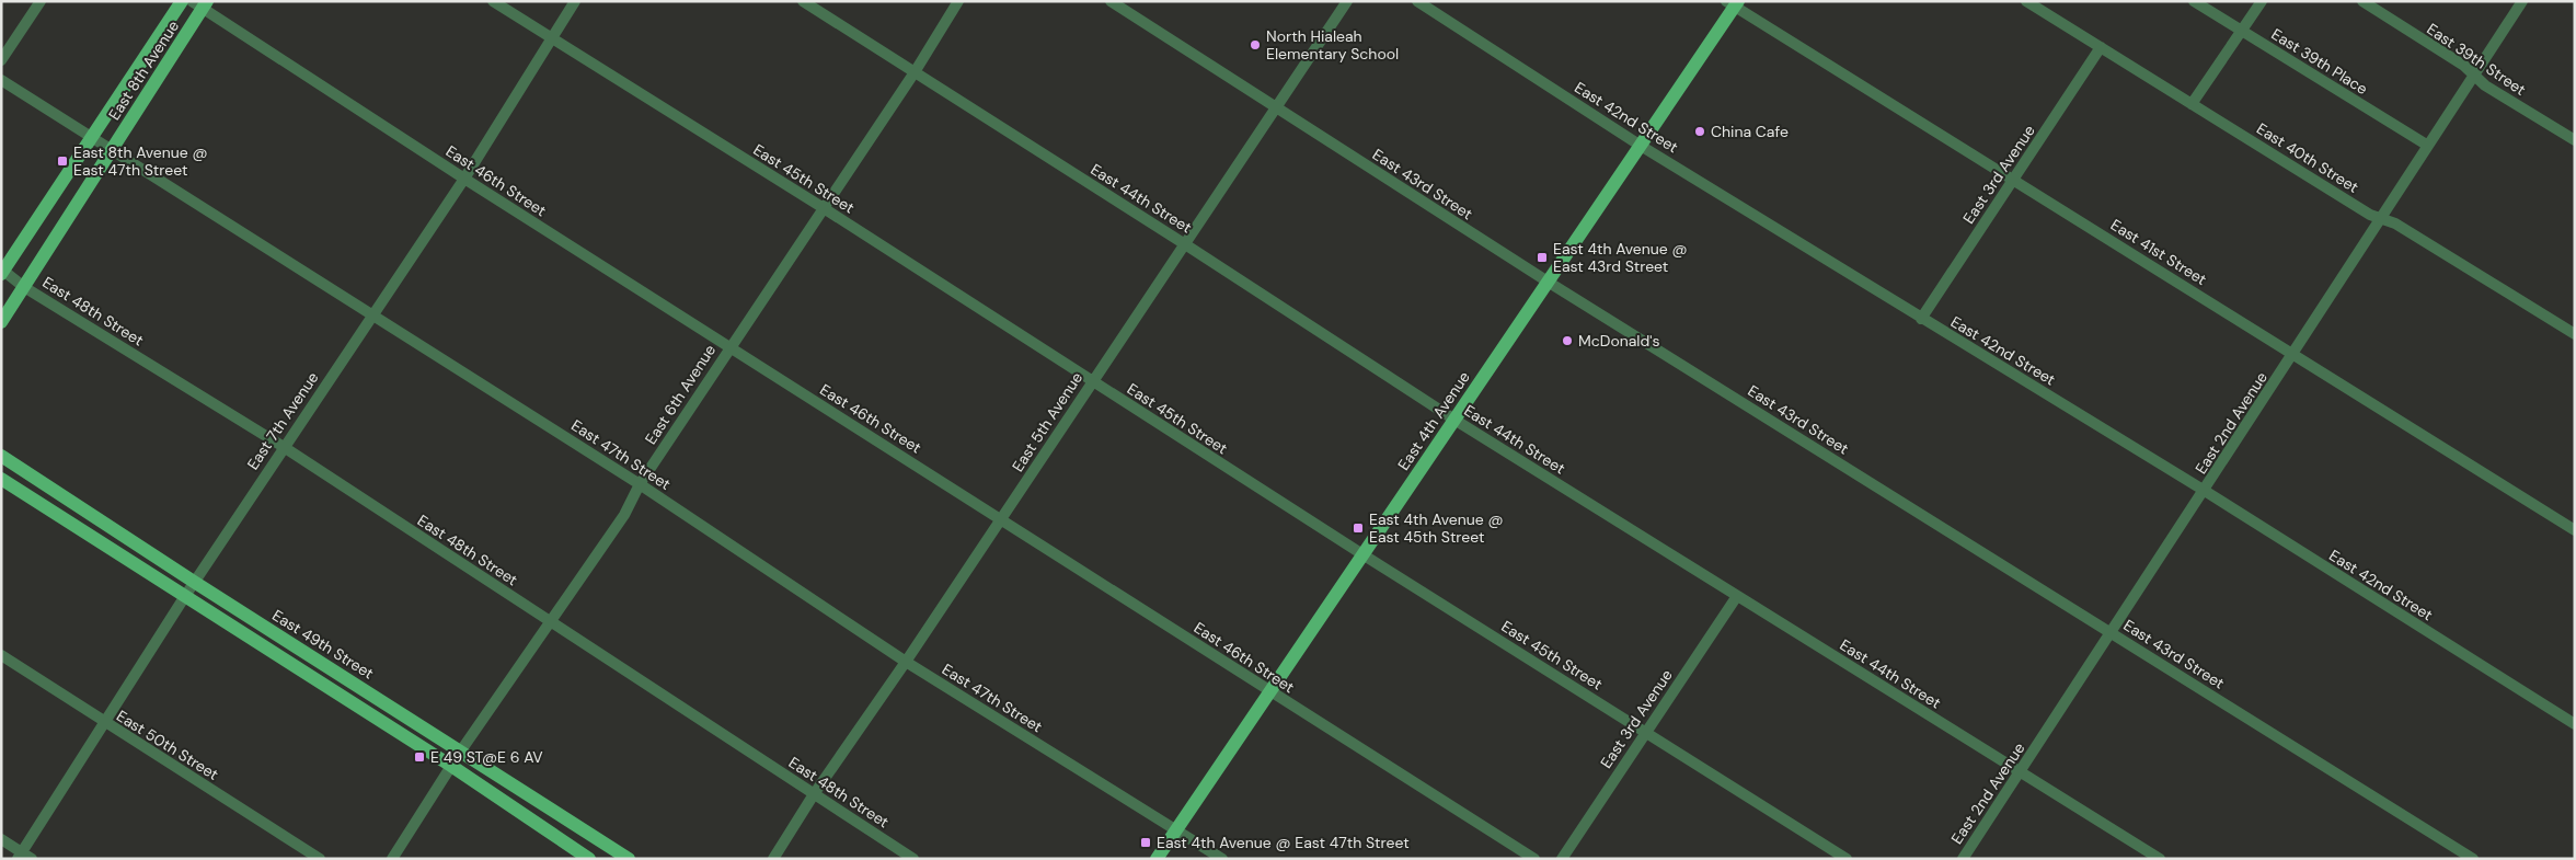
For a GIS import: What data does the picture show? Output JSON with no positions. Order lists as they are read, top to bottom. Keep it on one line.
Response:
{"streets":{"main road":["East 8th Avenue","East 4th Avenue","East 49th Street"],"street":["East 39th Street","East 39th Place","East 42nd Street","East 40th Street","East 3rd Avenue","East 45th Street","East 46th Street","East 43rd Street","East 44th Street","East 41st Street","East 48th Street","East 6th Avenue","East 7th Avenue","East 5th Avenue","East 2nd Avenue","East 47th Street","East 50th Street"]},"crossings":[["East 39th Street","East 2nd Avenue"],["East 39th Place","East 2nd Avenue"],["East 8th Avenue","East 46th Street"],["East 8th Avenue","East 48th Street"],["East 8th Avenue","East 47th Street"],["East 42nd Street","East 3rd Avenue"],["East 42nd Street","East 4th Avenue"],["East 42nd Street","East 2nd Avenue"],["East 40th Street","East 3rd Avenue"],["East 40th Street","East 2nd Avenue"],["East 3rd Avenue","East 45th Street"],["East 3rd Avenue","East 44th Street"],["East 3rd Avenue","East 41st Street"],["East 45th Street","East 6th Avenue"],["East 45th Street","East 7th Avenue"],["East 45th Street","East 4th Avenue"],["East 45th Street","East 5th Avenue"],["East 46th Street","East 6th Avenue"],["East 46th Street","East 7th Avenue"],["East 46th Street","East 4th Avenue"],["East 46th Street","East 5th Avenue"],["East 43rd Street","East 4th Avenue"],["East 43rd Street","East 5th Avenue"],["East 43rd Street","East 2nd Avenue"],["East 44th Street","East 6th Avenue"],["East 44th Street","East 4th Avenue"],["East 44th Street","East 5th Avenue"],["East 44th Street","East 2nd Avenue"],["East 41st Street","East 4th Avenue"],["East 41st Street","East 2nd Avenue"],["East 48th Street","East 6th Avenue"],["East 48th Street","East 7th Avenue"],["East 48th Street","East 5th Avenue"],["East 6th Avenue","East 47th Street"],["East 6th Avenue","East 49th Street"],["East 7th Avenue","East 47th Street"],["East 7th Avenue","East 49th Street"],["East 7th Avenue","East 50th Street"],["East 4th Avenue","East 47th Street"],["East 5th Avenue","East 47th Street"]],"places":{"other":["North Hialeah Elementary School","China Cafe","McDonald's"],"transit":["East 8th Avenue @ East 47th Street","East 4th Avenue @ East 43rd Street","East 4th Avenue @ East 45th Street","E 49 ST@E 6 AV","East 4th Avenue @ East 47th Street"]}}
